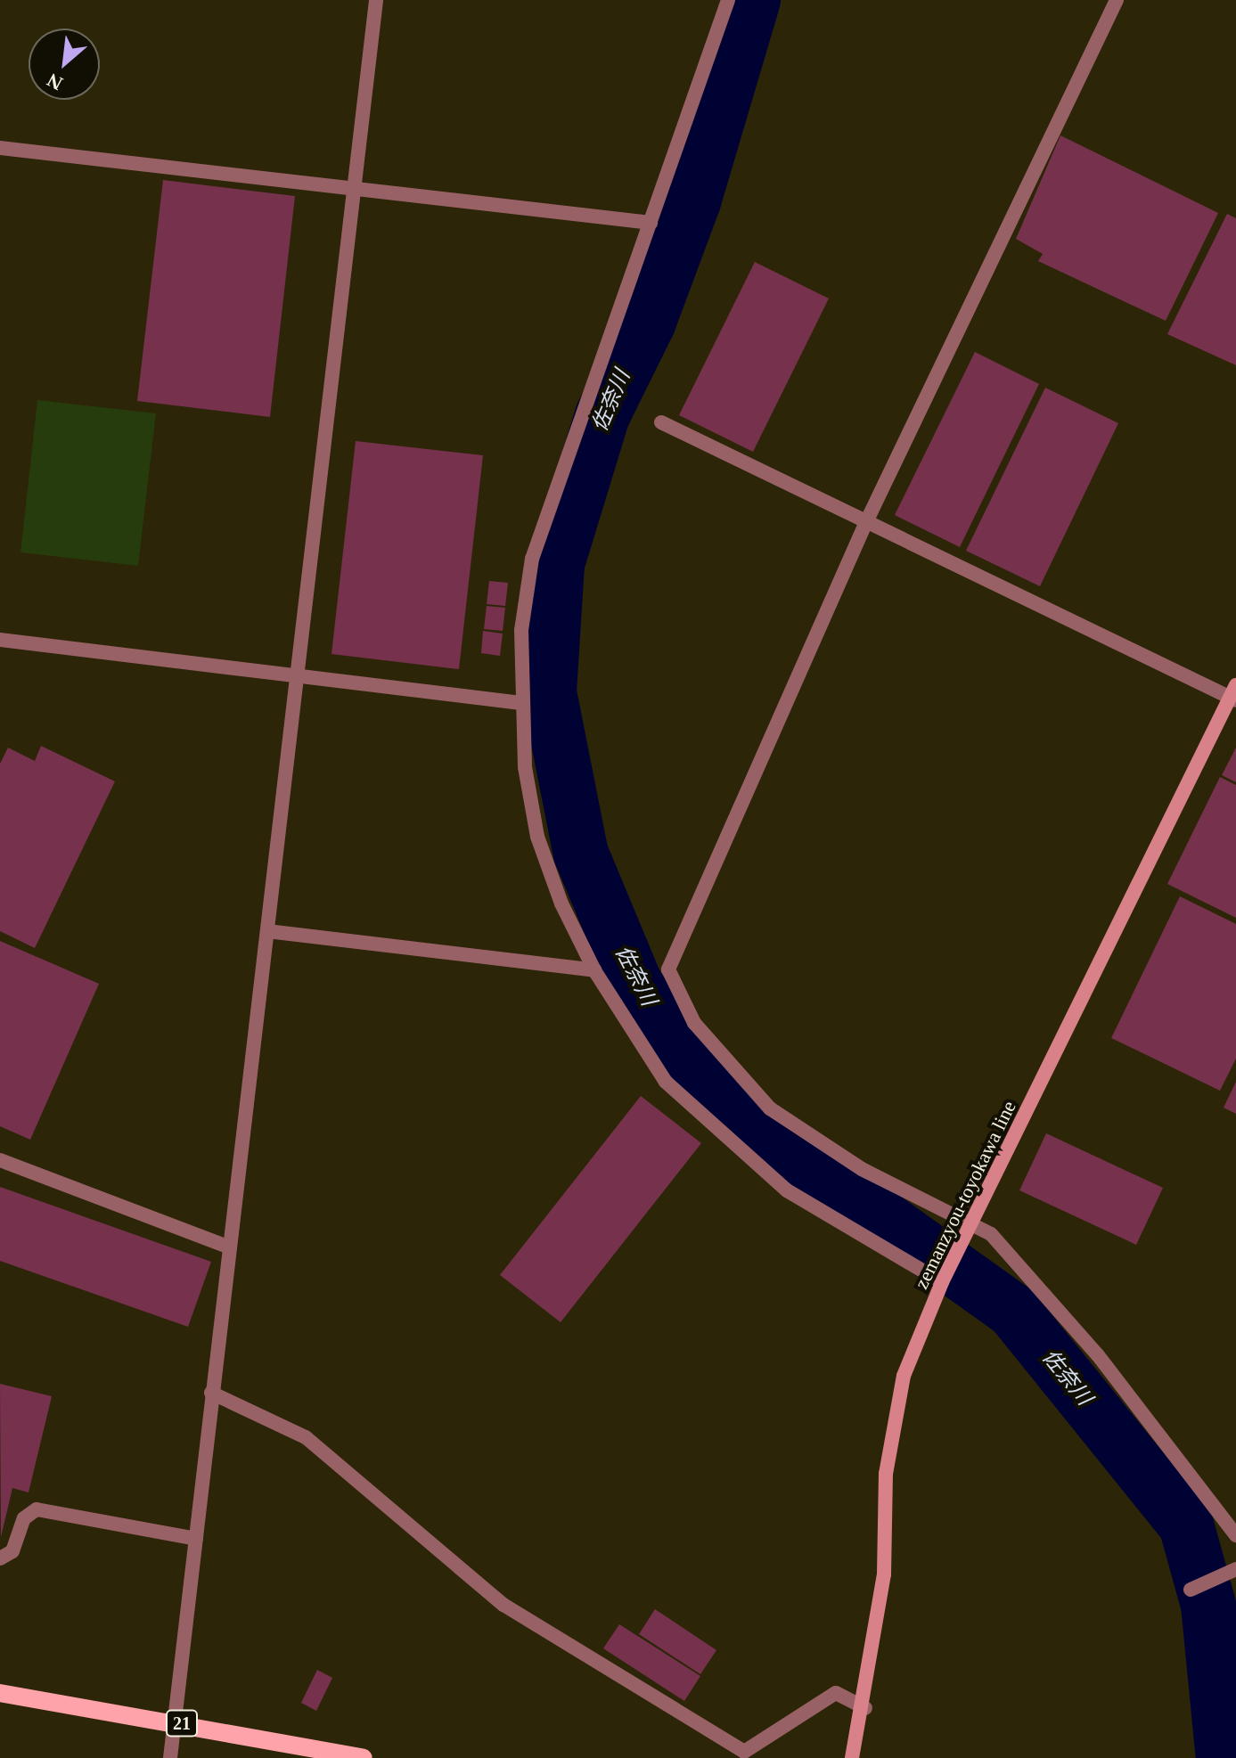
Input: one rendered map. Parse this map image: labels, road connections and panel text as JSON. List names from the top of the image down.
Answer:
{
  "streets": {
    "main road": ["zemanzyou-toyokawa line", "21"]
  },
  "water": ["佐奈川"],
  "north": "bottom left"
}
